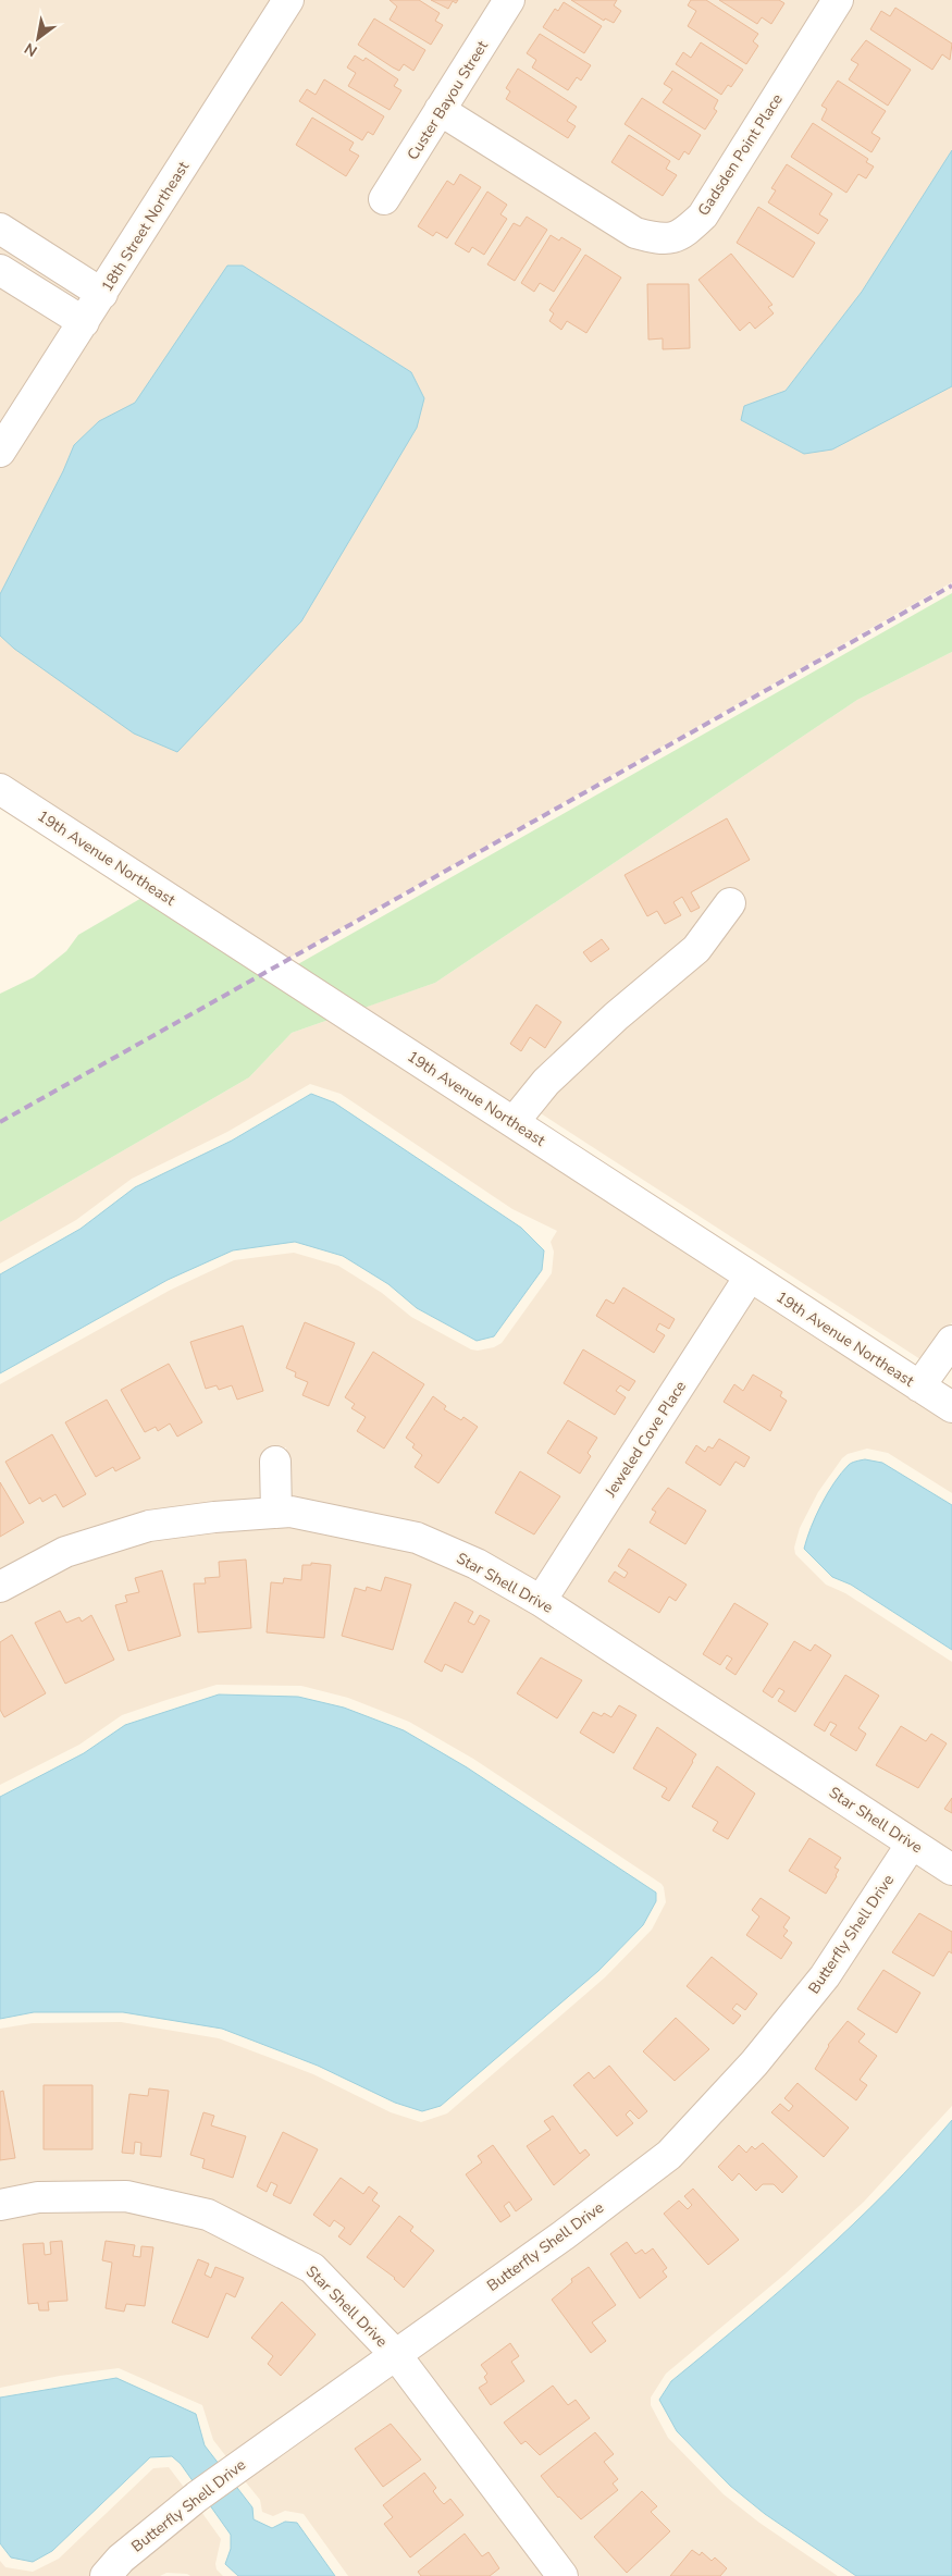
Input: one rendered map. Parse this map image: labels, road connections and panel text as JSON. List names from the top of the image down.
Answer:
{
  "streets": {
    "street": [
      "Custer Bayou Street",
      "Gadsden Point Place",
      "18th Street Northeast",
      "19th Avenue Northeast",
      "Jeweled Cove Place",
      "Star Shell Drive",
      "Butterfly Shell Drive"
    ]
  },
  "crossings": [
    ["Custer Bayou Street", "Gadsden Point Place"],
    ["19th Avenue Northeast", "Jeweled Cove Place"],
    ["Jeweled Cove Place", "Star Shell Drive"],
    ["Star Shell Drive", "Butterfly Shell Drive"]
  ],
  "north": "bottom left"
}
